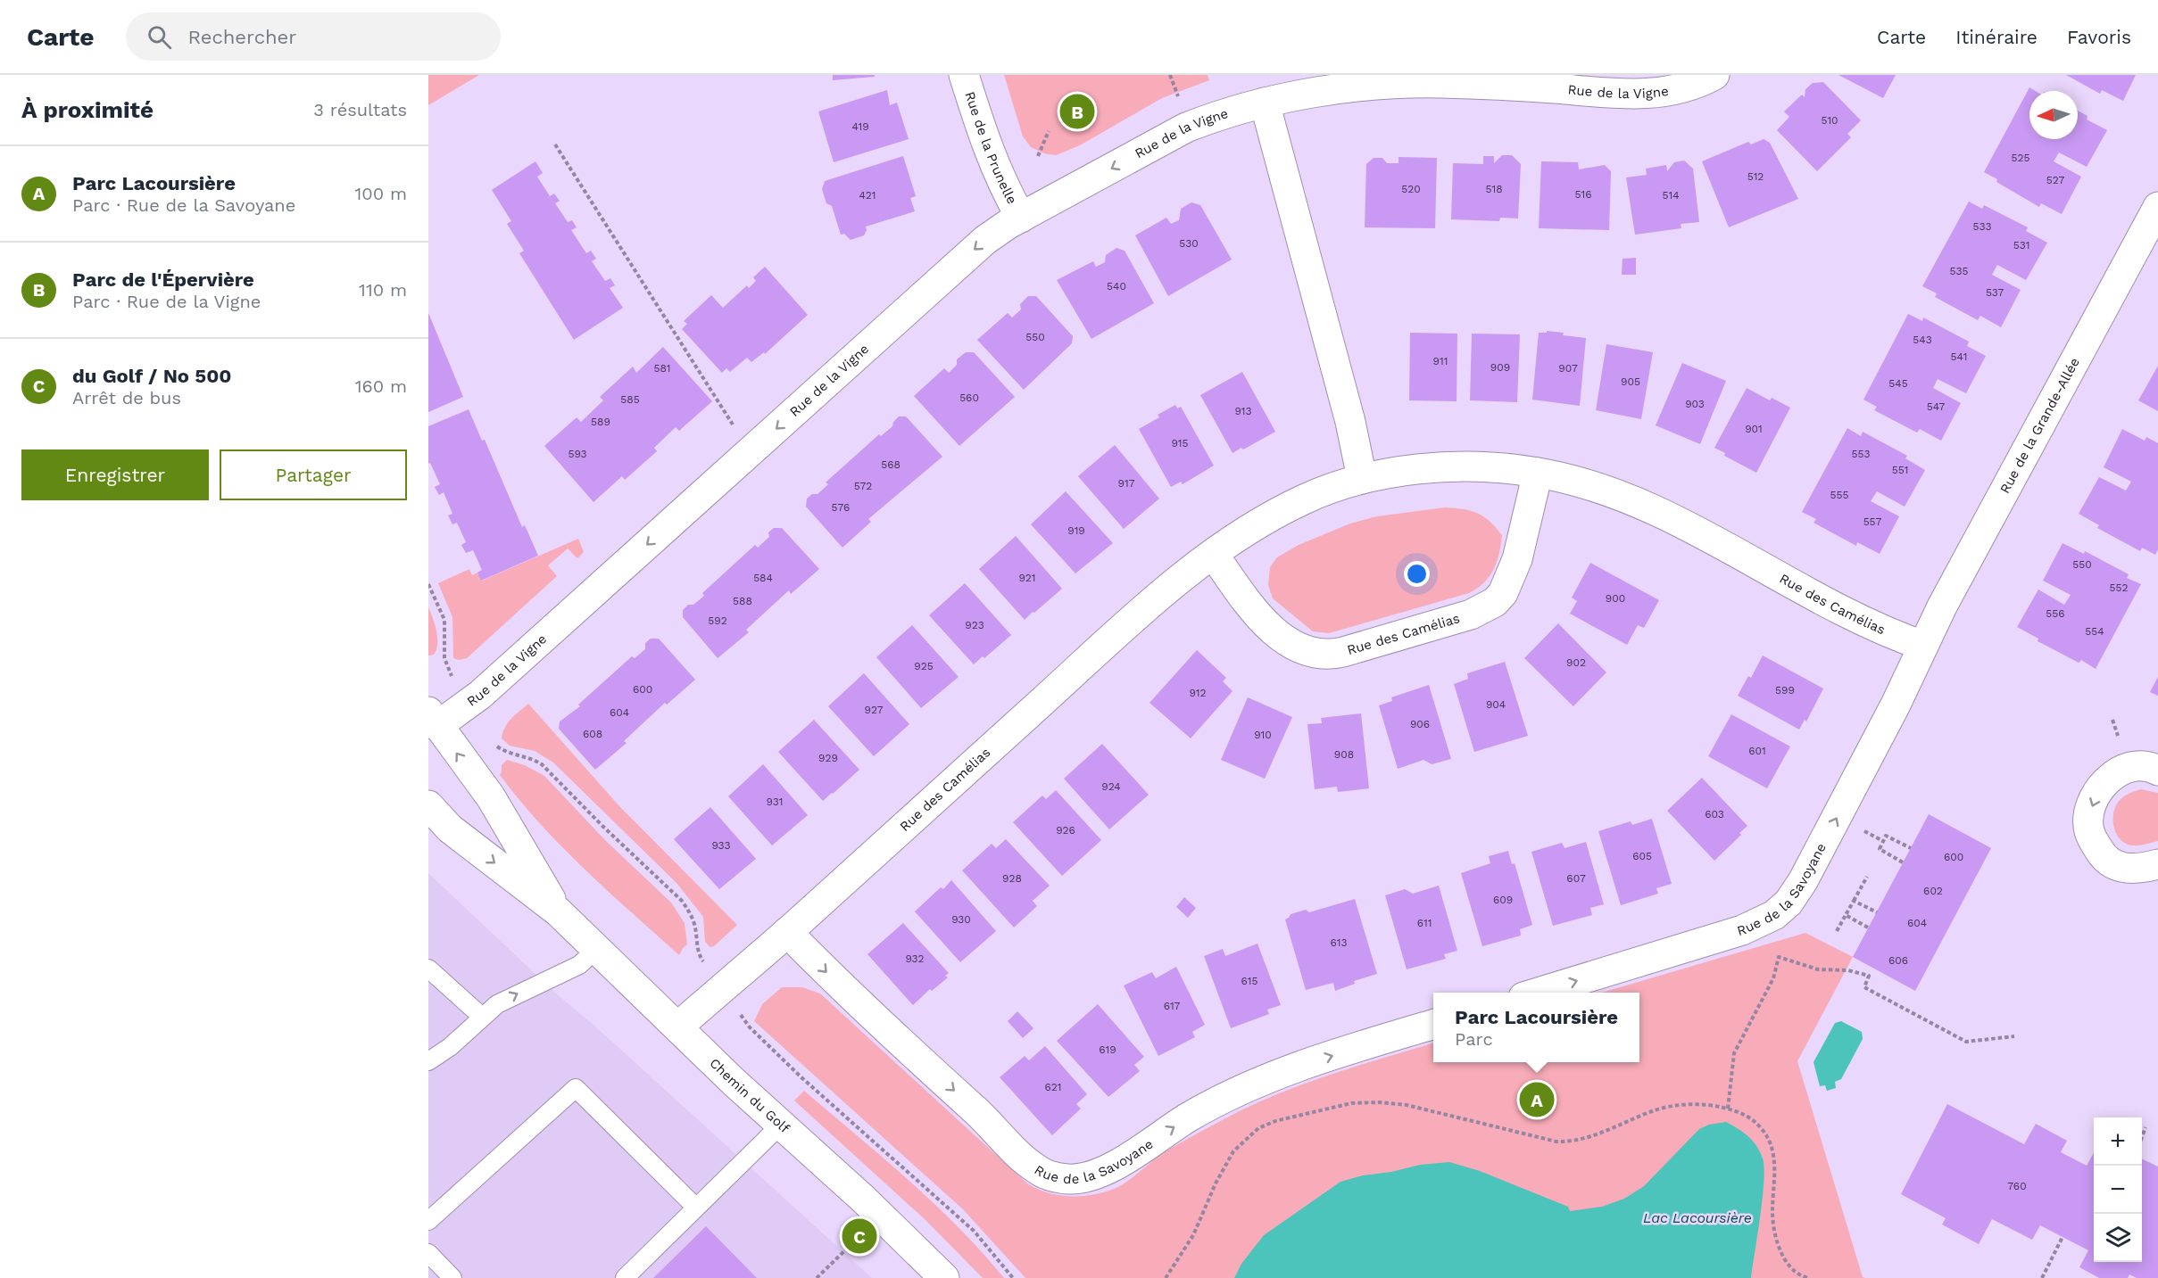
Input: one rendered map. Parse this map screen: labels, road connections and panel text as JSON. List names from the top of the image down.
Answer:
{
  "streets": {
    "street": [
      "Rue de la Vigne",
      "Rue de la Prunelle",
      "Rue de la Grande-Allée",
      "Rue des Camélias",
      "Rue de la Savoyane",
      "Chemin du Golf"
    ]
  },
  "crossings": [
    ["Rue de la Vigne", "Rue de la Prunelle"],
    ["Rue de la Vigne", "Chemin du Golf"],
    ["Rue de la Grande-Allée", "Rue des Camélias"],
    ["Rue de la Grande-Allée", "Rue de la Savoyane"],
    ["Rue des Camélias", "Rue de la Savoyane"],
    ["Rue des Camélias", "Chemin du Golf"]
  ],
  "one_way": ["Rue de la Vigne"],
  "water": ["Lac Lacoursière"],
  "house_numbers": [
    "510",
    "419",
    "525",
    "512",
    "527",
    "520",
    "518",
    "516",
    "421",
    "514",
    "533",
    "530",
    "531",
    "535",
    "540",
    "537",
    "550",
    "543",
    "541",
    "911",
    "909",
    "581",
    "907",
    "905",
    "545",
    "560",
    "585",
    "903",
    "547",
    "913",
    "589",
    "901",
    "915",
    "593",
    "553",
    "568",
    "551",
    "917",
    "572",
    "555",
    "576",
    "557",
    "919",
    "550",
    "584",
    "921",
    "552",
    "900",
    "588",
    "556",
    "592",
    "923",
    "554",
    "902",
    "925",
    "600",
    "599",
    "912",
    "904",
    "927",
    "604",
    "906",
    "608",
    "910",
    "601",
    "908",
    "929",
    "924",
    "931",
    "603",
    "926",
    "933",
    "605",
    "600",
    "928",
    "607",
    "602",
    "609",
    "930",
    "611",
    "604",
    "613",
    "932",
    "606",
    "615",
    "617",
    "619",
    "621",
    "760"
  ],
  "north": "left",
  "page": {
    "header": "Carte",
    "search": "Rechercher",
    "nav": ["Carte", "Itinéraire", "Favoris"],
    "heading": ["À proximité", "3 résultats"],
    "pins": ["B", "A", "C"],
    "list": [
      {
        "mark": "A",
        "name": "Parc Lacoursière",
        "note": "Parc · Rue de la Savoyane",
        "value": "100 m"
      },
      {
        "mark": "B",
        "name": "Parc de l'Épervière",
        "note": "Parc · Rue de la Vigne",
        "value": "110 m"
      },
      {
        "mark": "C",
        "name": "du Golf / No 500",
        "note": "Arrêt de bus",
        "value": "160 m"
      }
    ],
    "buttons": ["Enregistrer", "Partager"],
    "popup": ["Parc Lacoursière", "Parc"],
    "map_buttons": ["+", "−"]
  }
}
